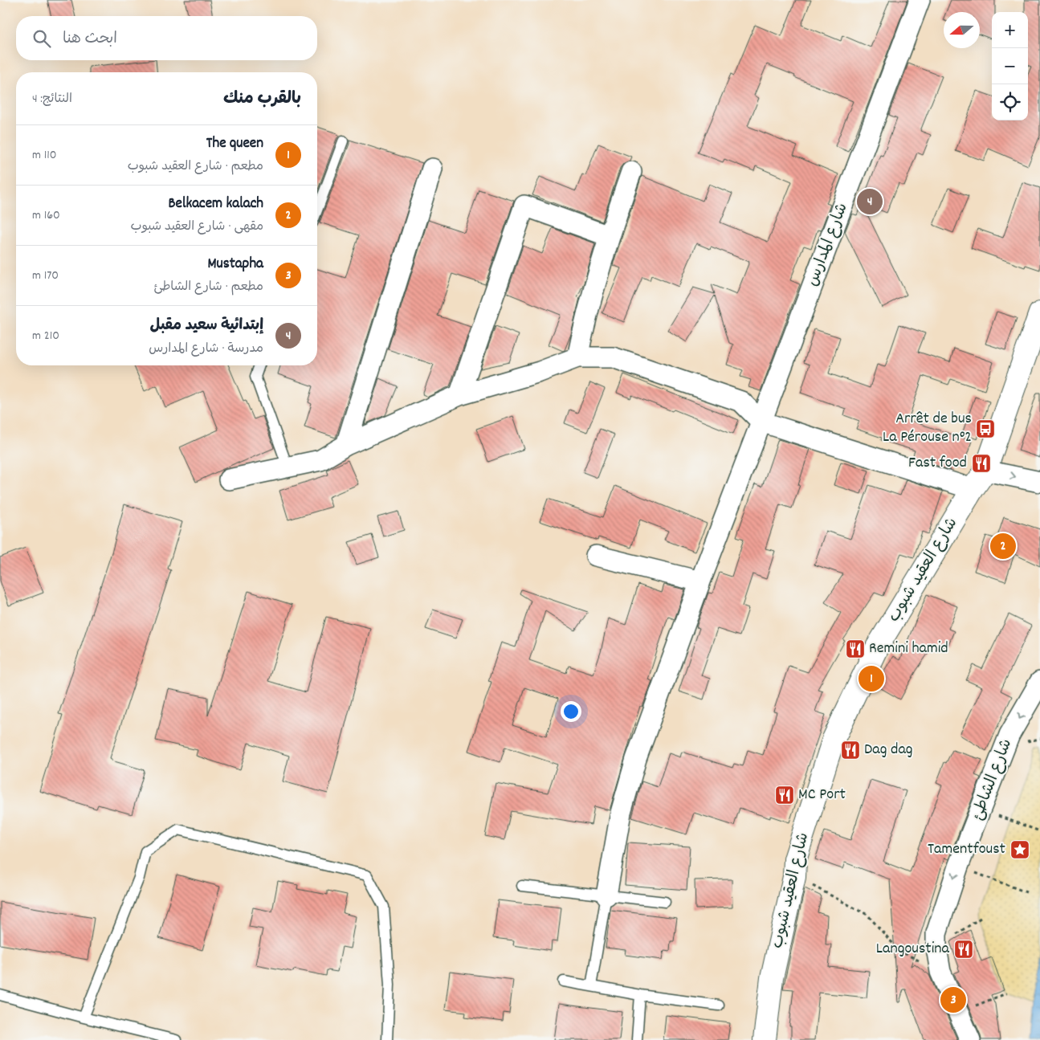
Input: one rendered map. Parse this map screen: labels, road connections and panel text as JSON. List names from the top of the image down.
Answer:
{
  "streets": {
    "main road": ["شارع العقيد شبوب"],
    "street": ["شارع المدارس", "شارع الشاطئ"]
  },
  "one_way": ["شارع الشاطئ"],
  "places": {
    "bus stop": ["Arrêt de bus La Pérouse n°2"],
    "restaurant": [
      "Fast food",
      "Remini hamid",
      "Dag dag",
      "MC Port",
      "Langoustina"
    ],
    "place": ["Tamentfoust"]
  },
  "north": "left",
  "page": {
    "map_buttons": ["+", "−"],
    "search": "ابحث هنا",
    "heading": ["بالقرب منك", "النتائج: 4"],
    "list": [
      {
        "mark": "1",
        "name": "The queen",
        "note": "مطعم · شارع العقيد شبوب",
        "value": "110 m"
      },
      {
        "mark": "2",
        "name": "Belkacem kalach",
        "note": "مقهى · شارع العقيد شبوب",
        "value": "160 m"
      },
      {
        "mark": "3",
        "name": "Mustapha",
        "note": "مطعم · شارع الشاطئ",
        "value": "170 m"
      },
      {
        "mark": "4",
        "name": "إبتدائية سعيد مقبل",
        "note": "مدرسة · شارع المدارس",
        "value": "210 m"
      }
    ],
    "pins": [
      "4",
      "2",
      "1",
      "3"
    ]
  }
}
